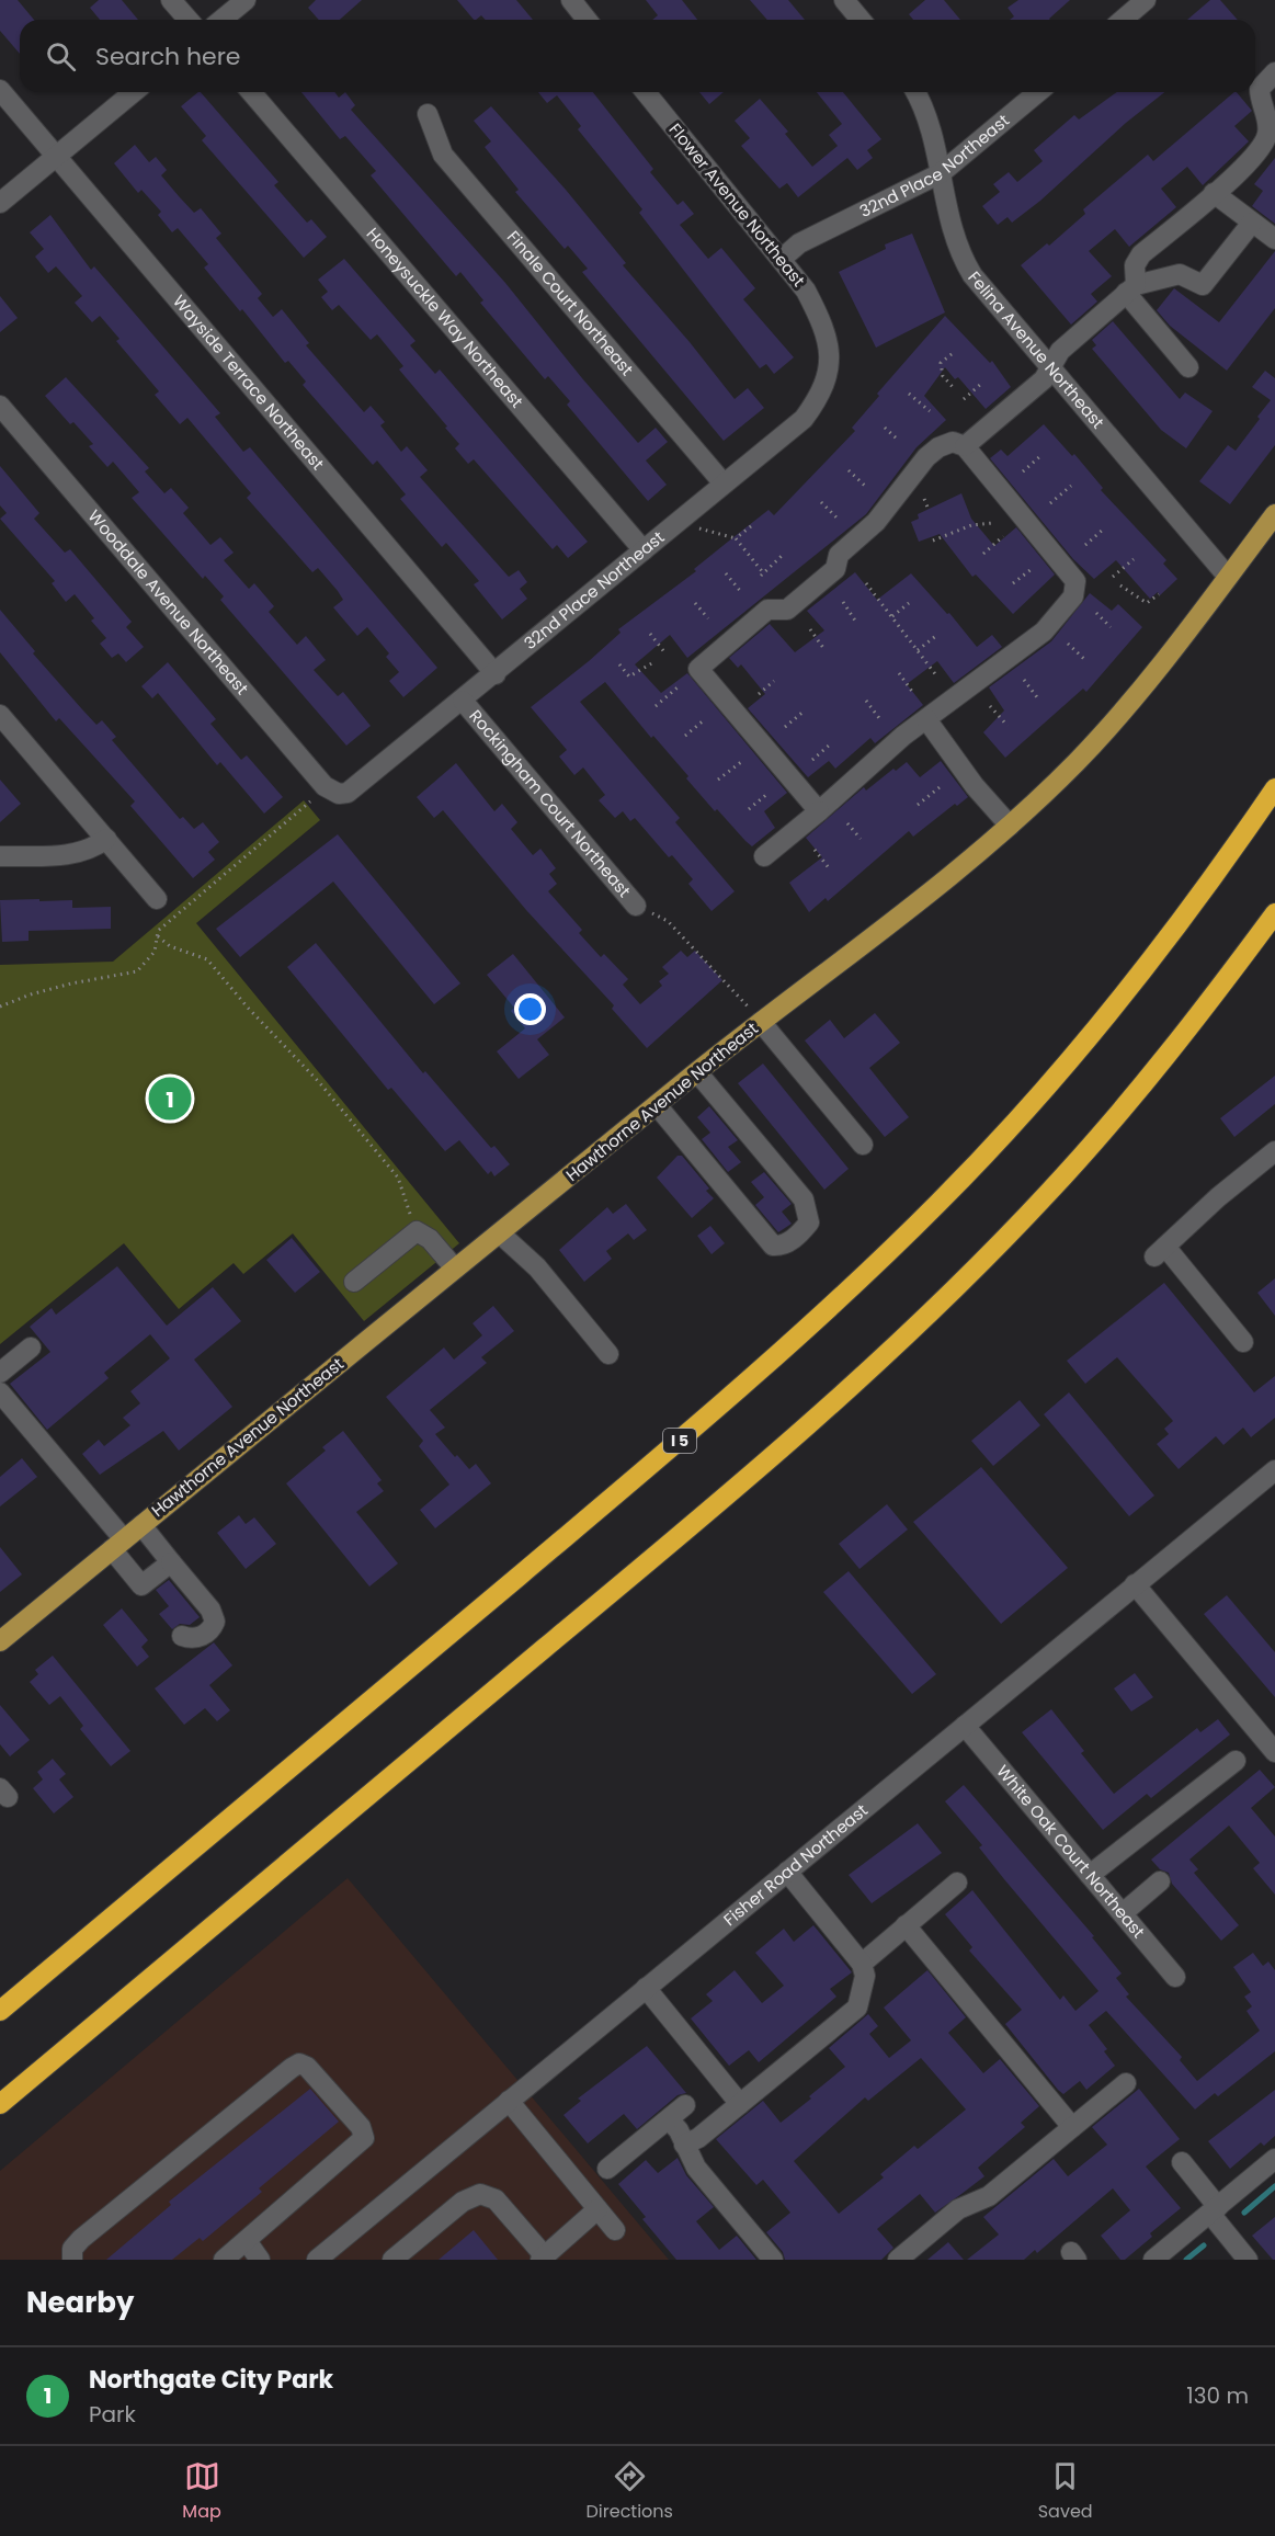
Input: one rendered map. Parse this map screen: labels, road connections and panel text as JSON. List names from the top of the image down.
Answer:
{
  "streets": {
    "highway": ["I 5"],
    "main road": ["Hawthorne Avenue Northeast"],
    "street": [
      "32nd Place Northeast",
      "Flower Avenue Northeast",
      "Finale Court Northeast",
      "Honeysuckle Way Northeast",
      "Felina Avenue Northeast",
      "Wayside Terrace Northeast",
      "Wooddale Avenue Northeast",
      "Rockingham Court Northeast",
      "White Oak Court Northeast",
      "Fisher Road Northeast"
    ]
  },
  "crossings": [
    ["32nd Place Northeast", "Flower Avenue Northeast"],
    ["32nd Place Northeast", "Finale Court Northeast"],
    ["32nd Place Northeast", "Honeysuckle Way Northeast"],
    ["32nd Place Northeast", "Felina Avenue Northeast"],
    ["32nd Place Northeast", "Wayside Terrace Northeast"],
    ["32nd Place Northeast", "Wooddale Avenue Northeast"],
    ["32nd Place Northeast", "Rockingham Court Northeast"],
    ["Felina Avenue Northeast", "Hawthorne Avenue Northeast"],
    ["White Oak Court Northeast", "Fisher Road Northeast"]
  ],
  "page": {
    "search": "Search here",
    "pins": "1",
    "heading": "Nearby",
    "list": [
      {
        "mark": "1",
        "name": "Northgate City Park",
        "note": "Park",
        "value": "130 m"
      }
    ],
    "nav": ["Map", "Directions", "Saved"]
  }
}
